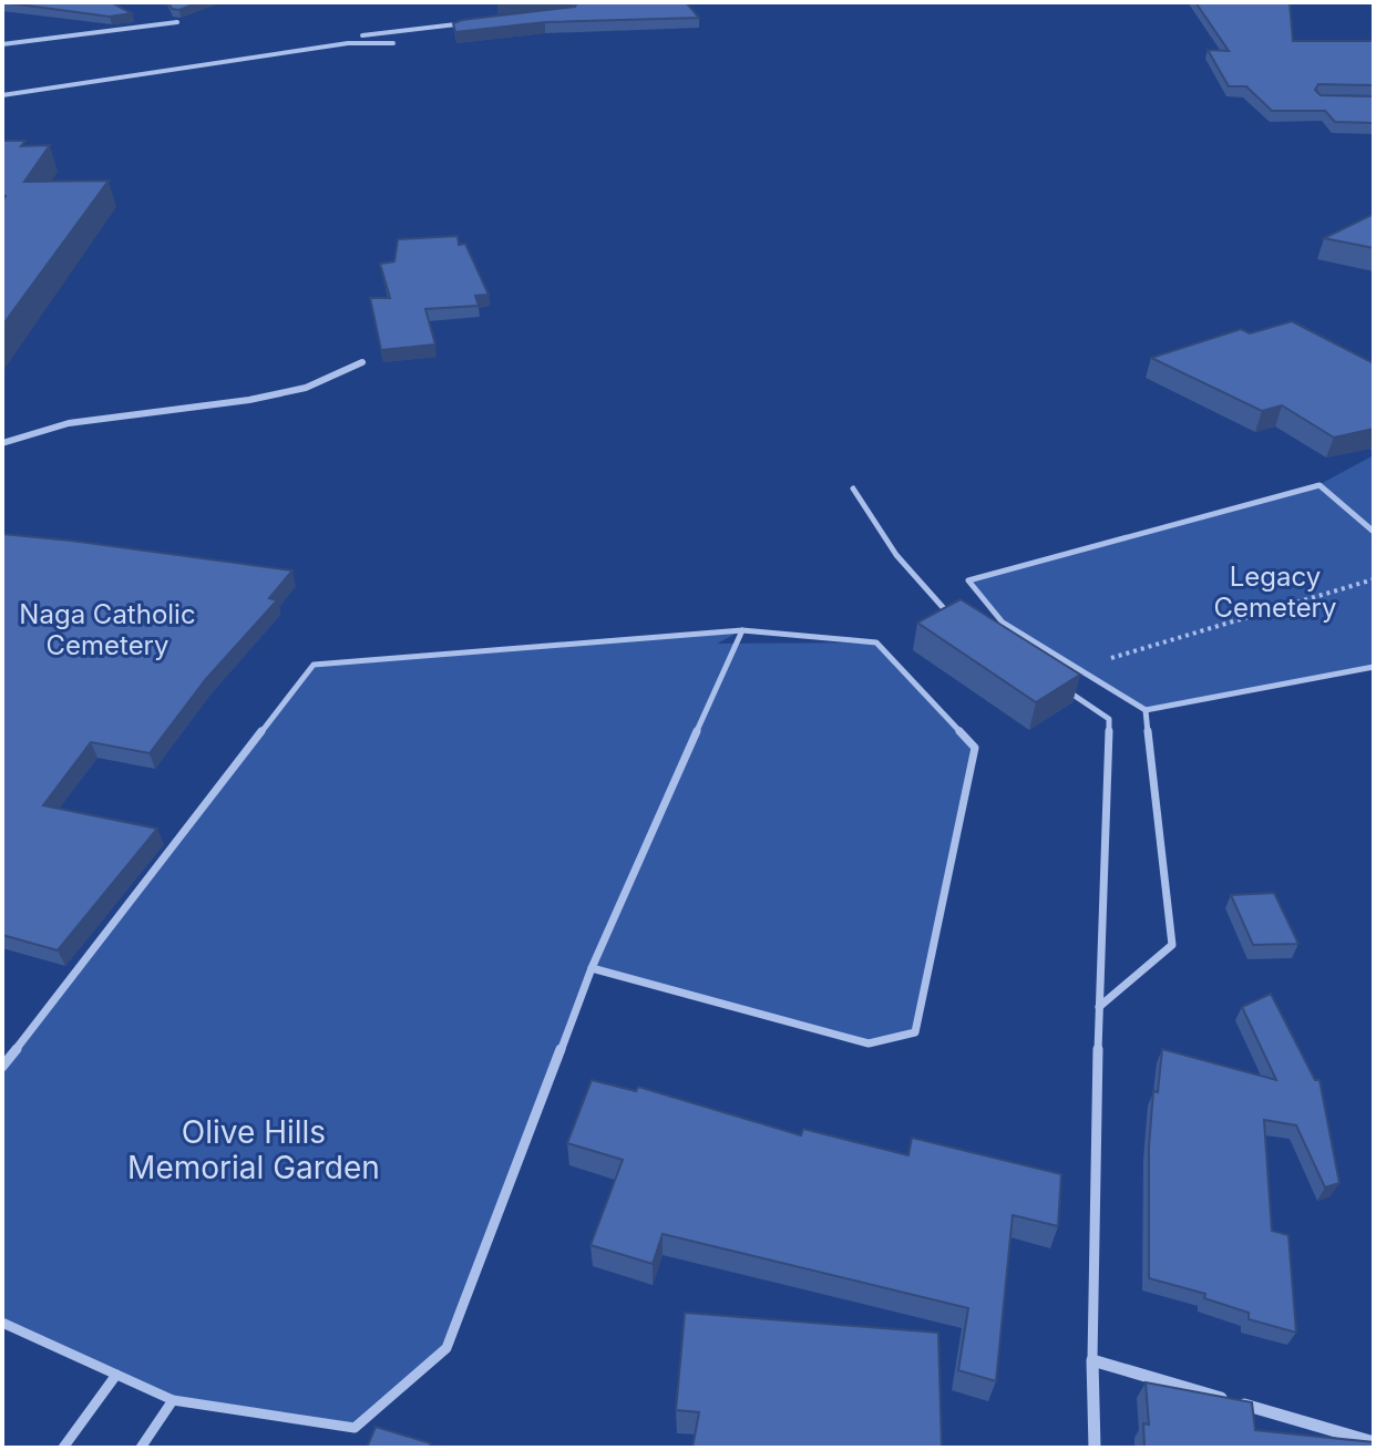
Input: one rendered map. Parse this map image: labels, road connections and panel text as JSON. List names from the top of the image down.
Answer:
{
  "parks": ["Legacy Cemetery", "Naga Catholic Cemetery", "Olive Hills Memorial Garden"]
}
